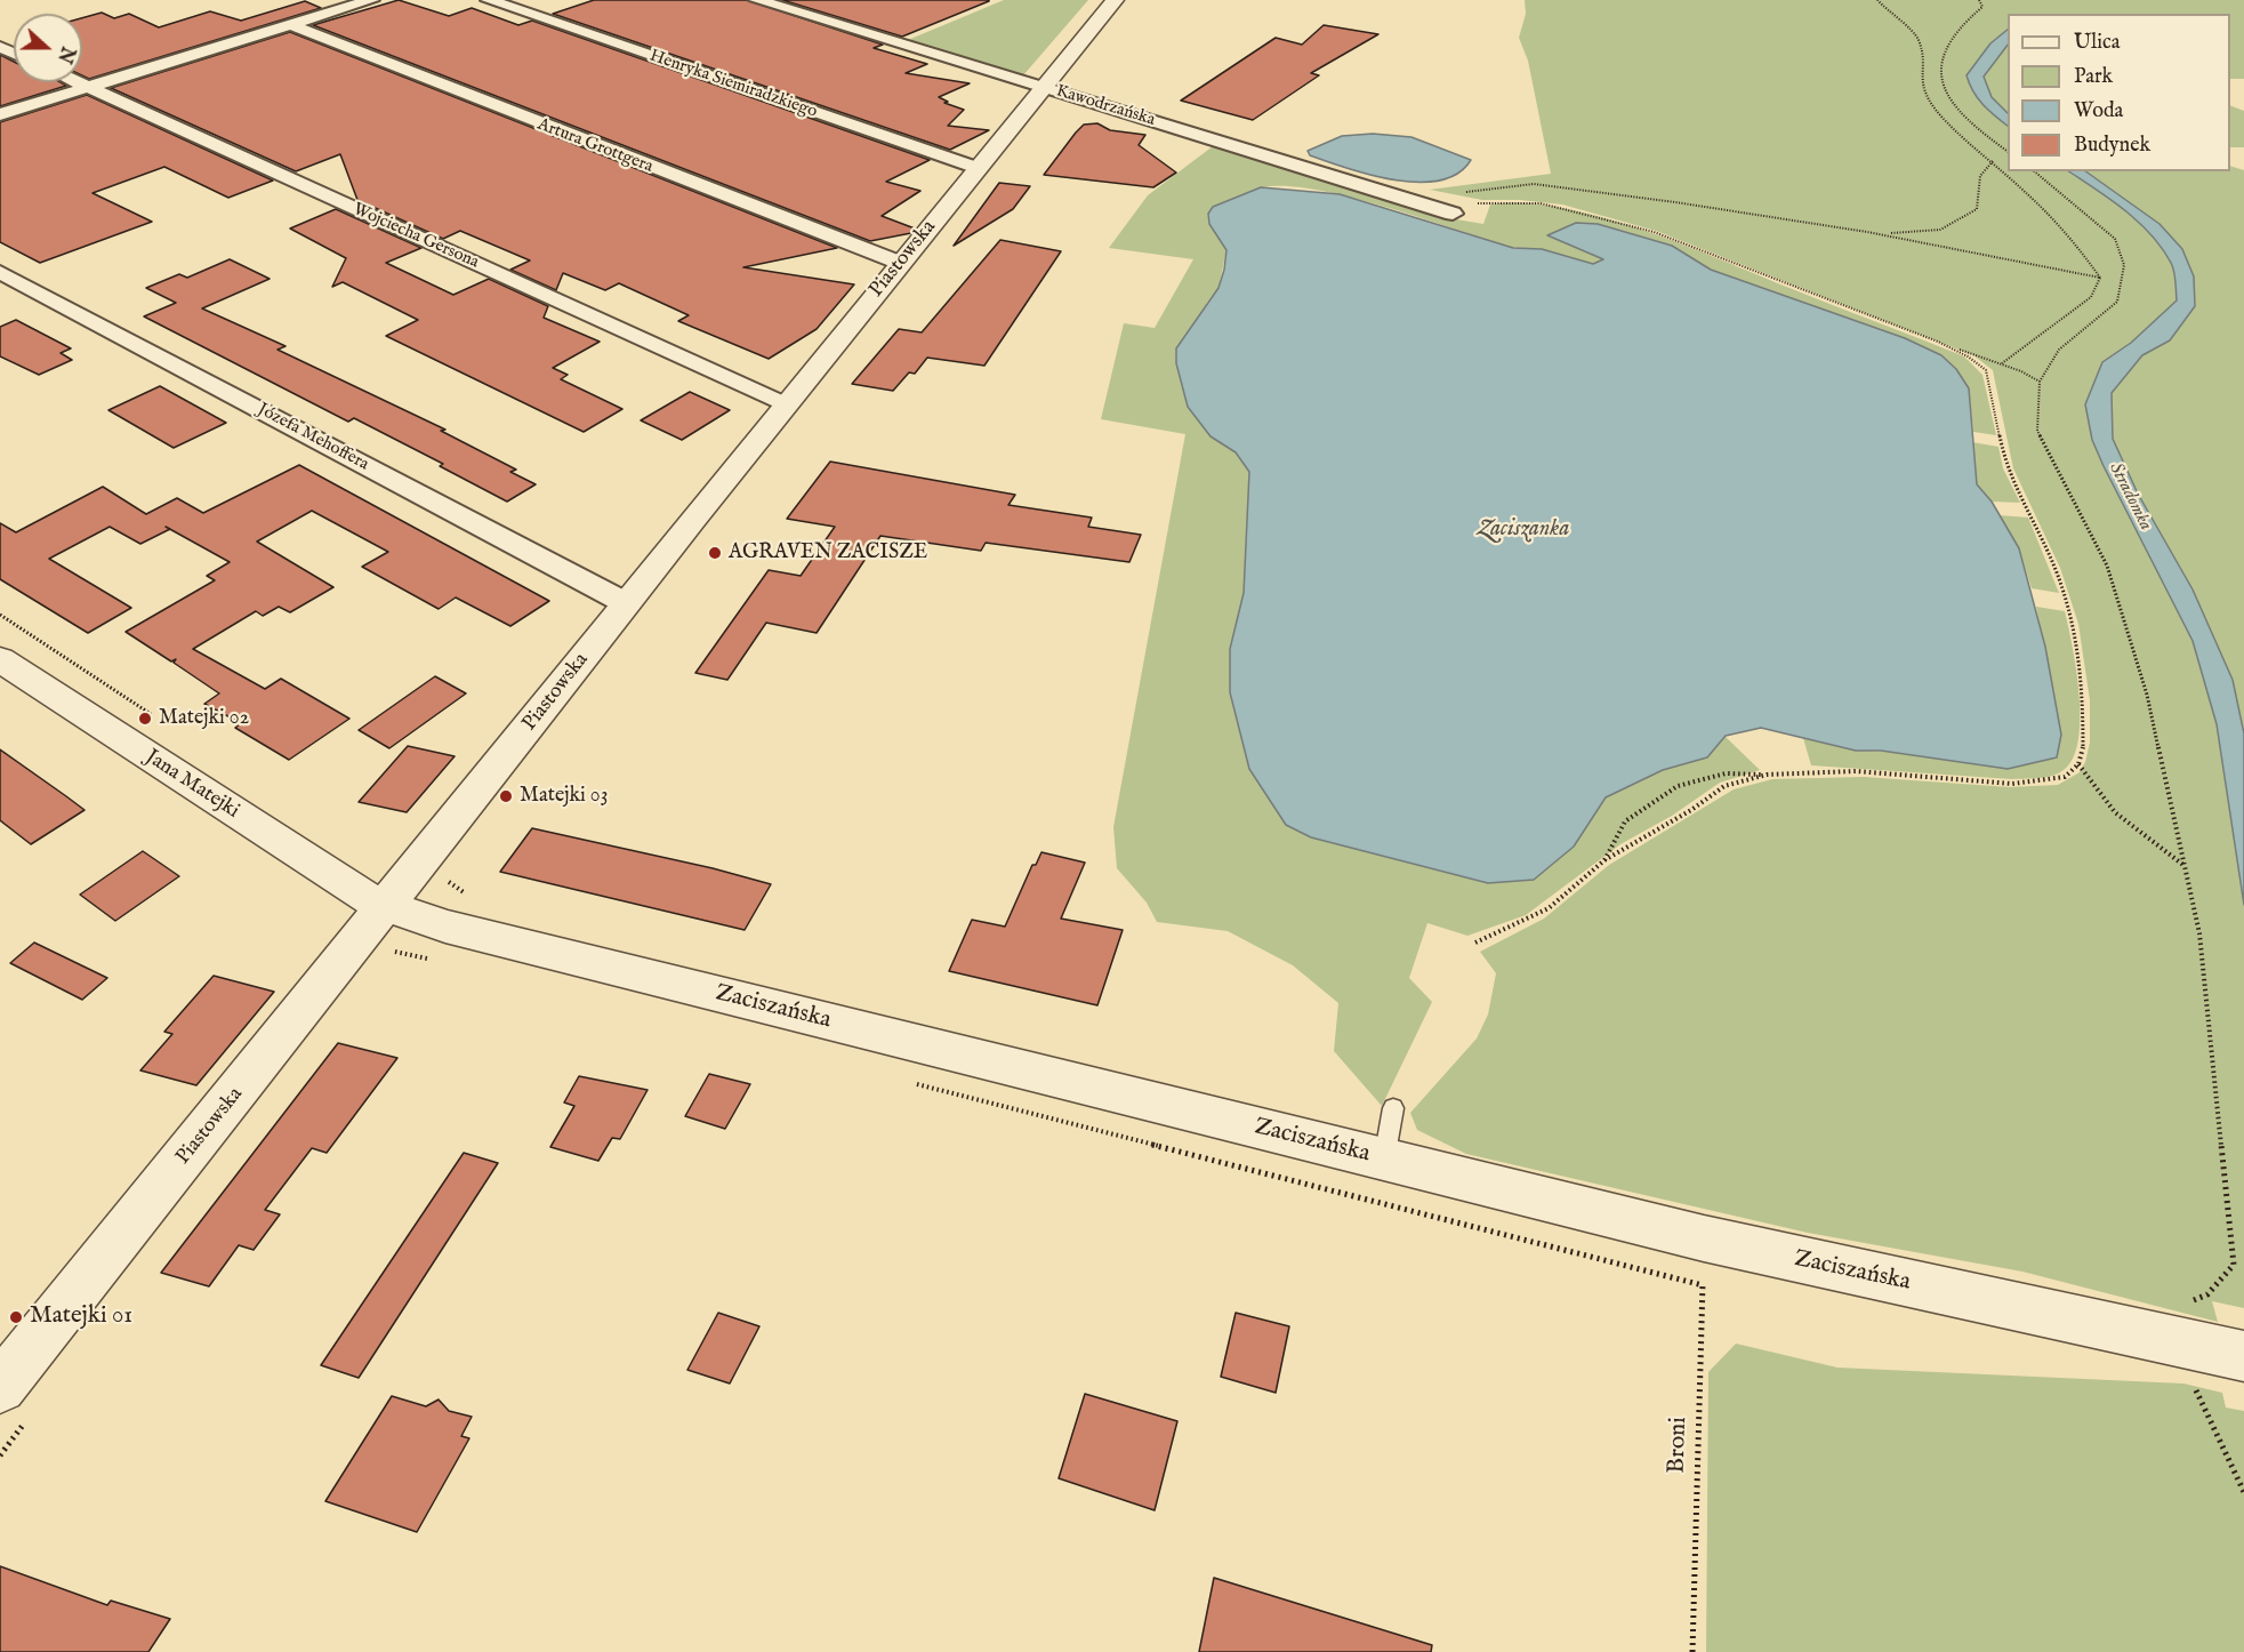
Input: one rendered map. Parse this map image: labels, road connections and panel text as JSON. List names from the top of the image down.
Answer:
{
  "streets": {
    "street": [
      "Henryka Siemiradzkiego",
      "Kawodrzańska",
      "Artura Grottgera",
      "Wojciecha Gersona",
      "Piastowska",
      "Józefa Mehoffera",
      "Jana Matejki",
      "Zaciszańska"
    ],
    "path": ["Broni"]
  },
  "crossings": [
    ["Henryka Siemiradzkiego", "Piastowska"],
    ["Kawodrzańska", "Piastowska"],
    ["Artura Grottgera", "Piastowska"],
    ["Wojciecha Gersona", "Piastowska"],
    ["Piastowska", "Józefa Mehoffera"],
    ["Piastowska", "Jana Matejki"],
    ["Piastowska", "Zaciszańska"],
    ["Jana Matejki", "Zaciszańska"],
    ["Zaciszańska", "Broni"]
  ],
  "water": ["Stradomka", "Zaciszanka"],
  "places": [
    "AGRAVEN ZACISZE",
    "Matejki 02",
    "Matejki 03",
    "Matejki 01"
  ],
  "legend": [
    "Ulica",
    "Park",
    "Woda",
    "Budynek"
  ],
  "north": "right"
}
